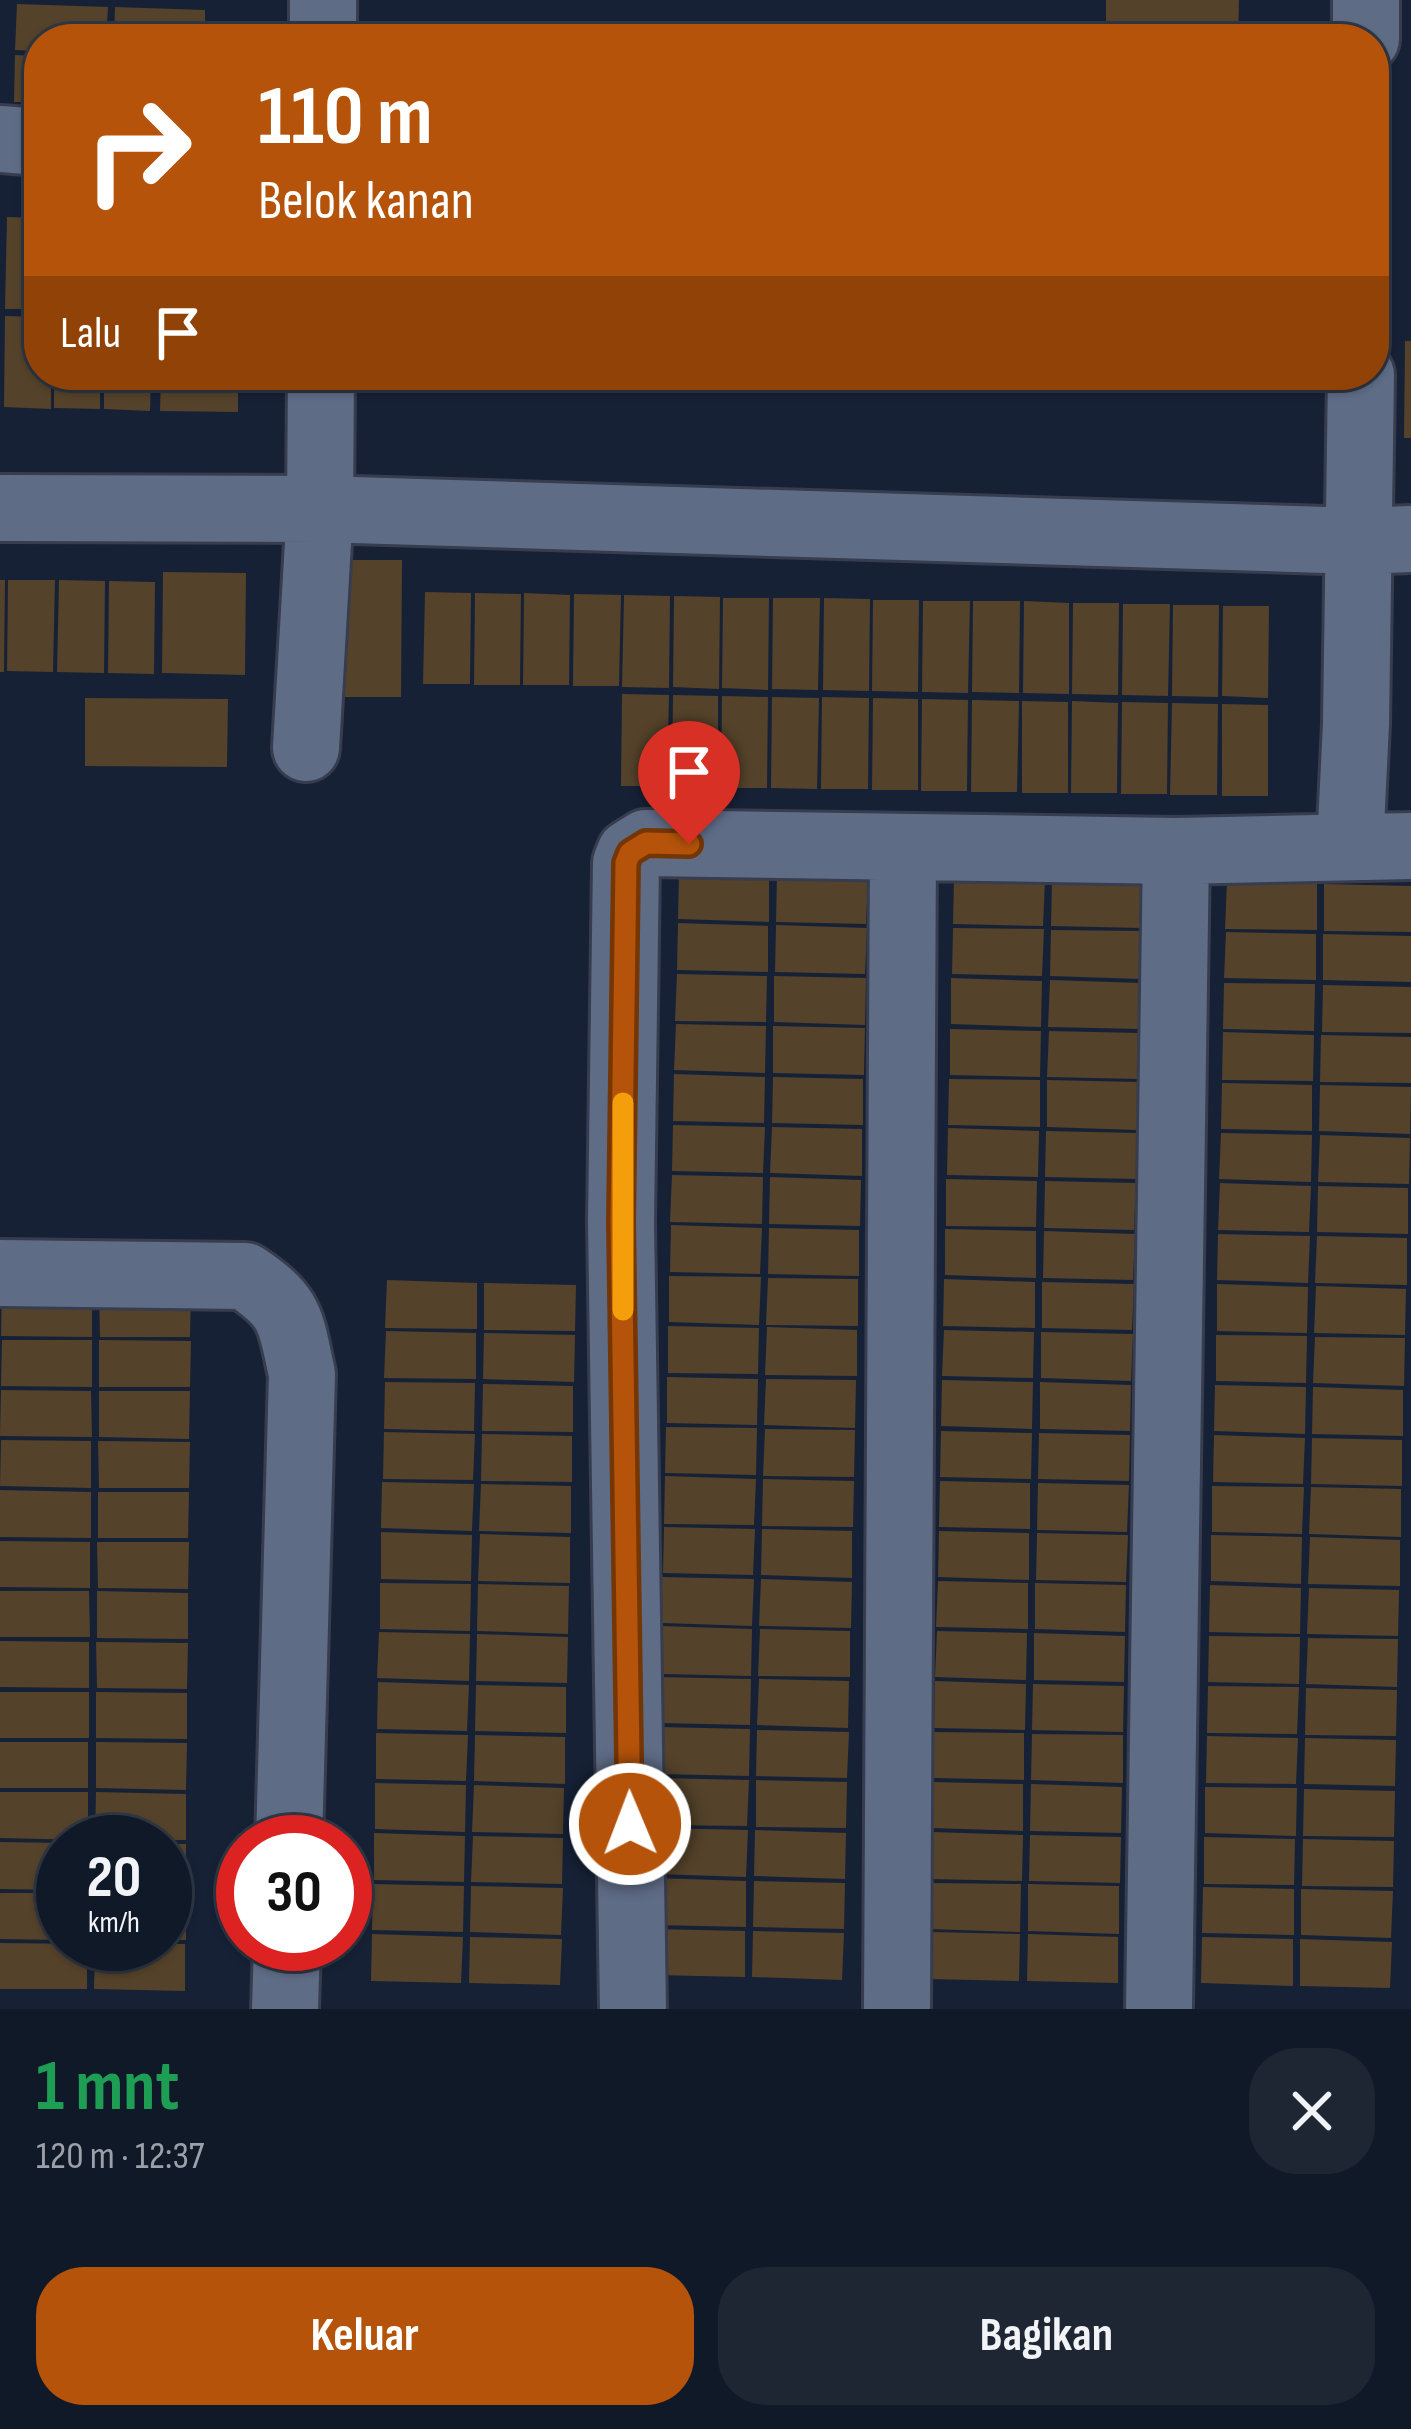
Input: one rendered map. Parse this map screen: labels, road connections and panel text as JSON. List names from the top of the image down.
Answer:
{
  "page": {
    "turn": ["110 m", "Belok kanan"],
    "then": "Lalu",
    "speed": "20 km/h",
    "limit": "30",
    "heading": ["1 mnt", "120 m · 12:37"],
    "buttons": ["Keluar", "Bagikan"]
  }
}
